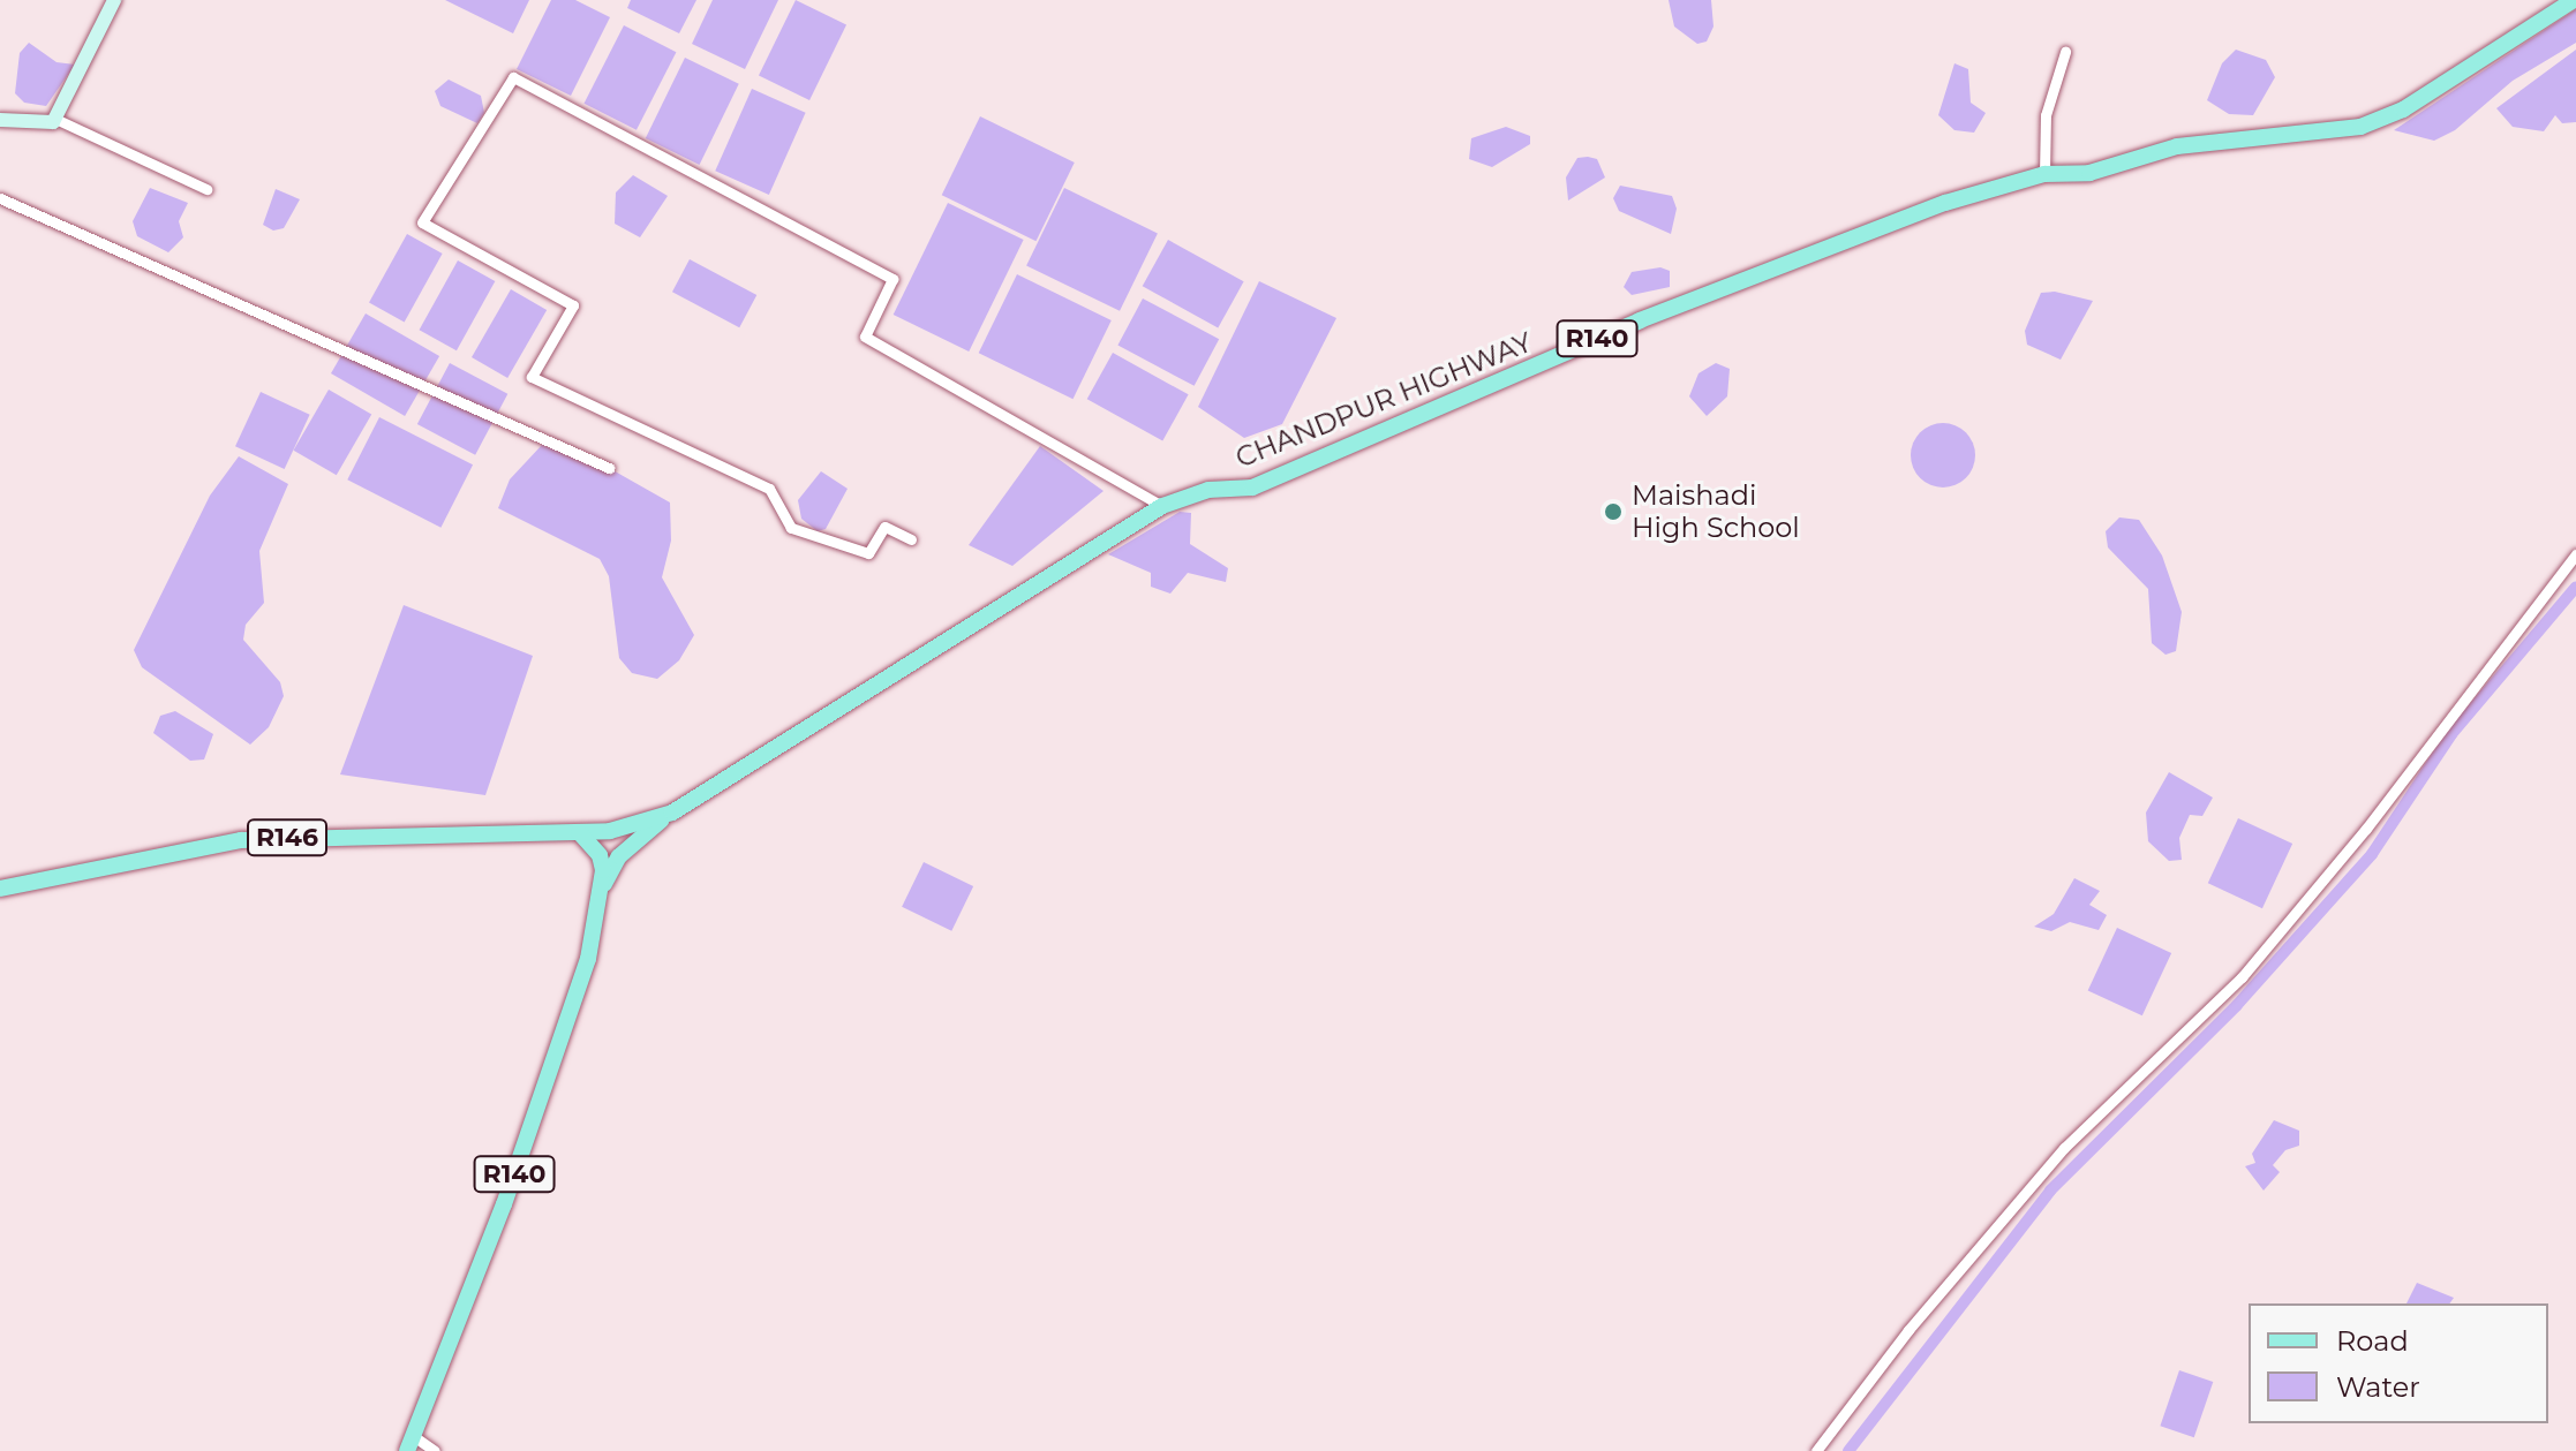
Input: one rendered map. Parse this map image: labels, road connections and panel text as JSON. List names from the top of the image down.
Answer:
{
  "streets": {
    "main road": ["R140", "CHANDPUR HIGHWAY", "R146"]
  },
  "crossings": [
    ["R140", "CHANDPUR HIGHWAY"],
    ["R140", "R146"]
  ],
  "places": ["Maishadi High School"],
  "legend": ["Road", "Water"]
}
